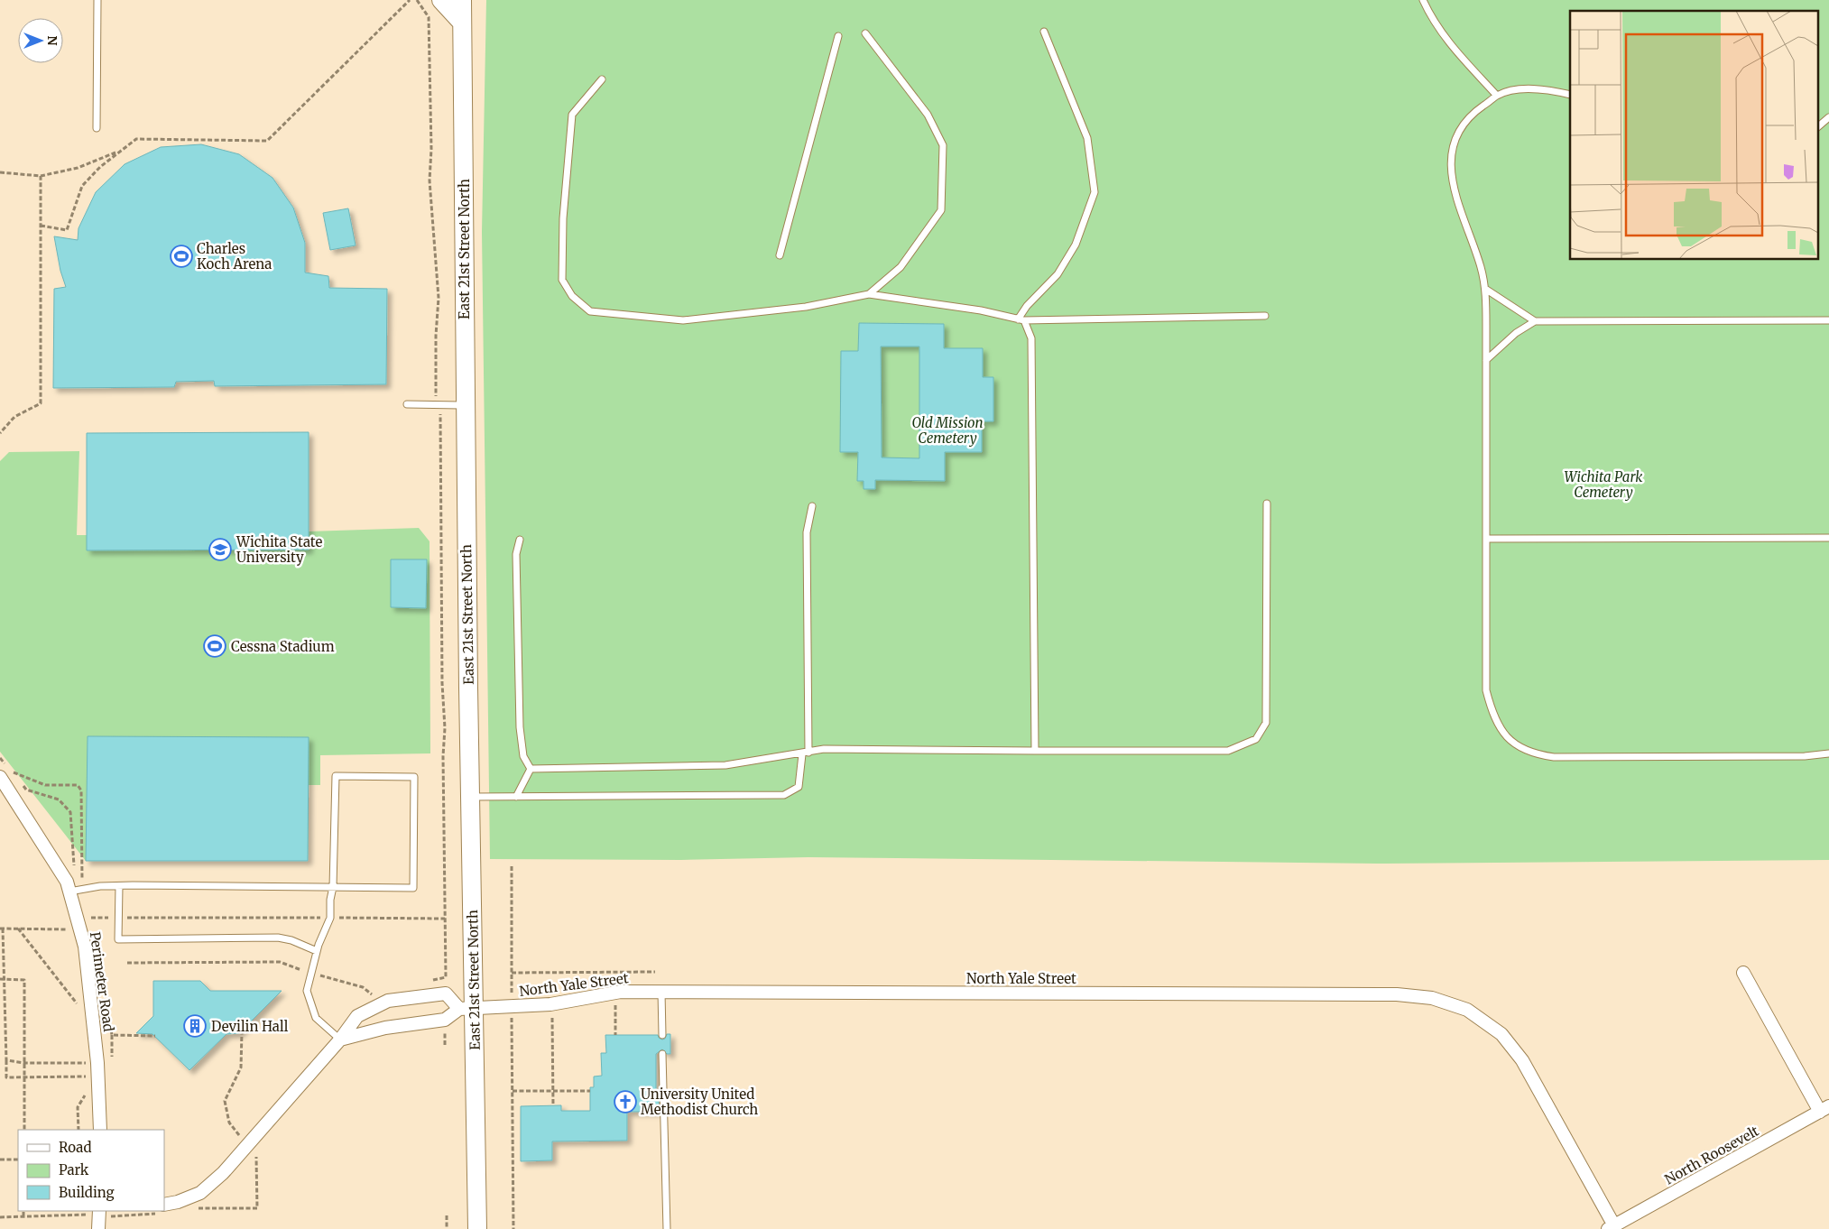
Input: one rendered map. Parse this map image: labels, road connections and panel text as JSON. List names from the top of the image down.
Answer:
{
  "streets": {
    "main road": ["East 21st Street North"],
    "street": ["North Yale Street", "Perimeter Road", "North Roosevelt"]
  },
  "crossings": [
    ["East 21st Street North", "North Yale Street"],
    ["North Yale Street", "North Roosevelt"]
  ],
  "parks": ["Old Mission Cemetery", "Wichita Park Cemetery"],
  "places": {
    "sports": ["Charles Koch Arena", "Cessna Stadium"],
    "school or university": ["Wichita State University"],
    "building": ["Devilin Hall"],
    "church": ["University United Methodist Church"]
  },
  "legend": ["Road", "Park", "Building"],
  "north": "right"
}
